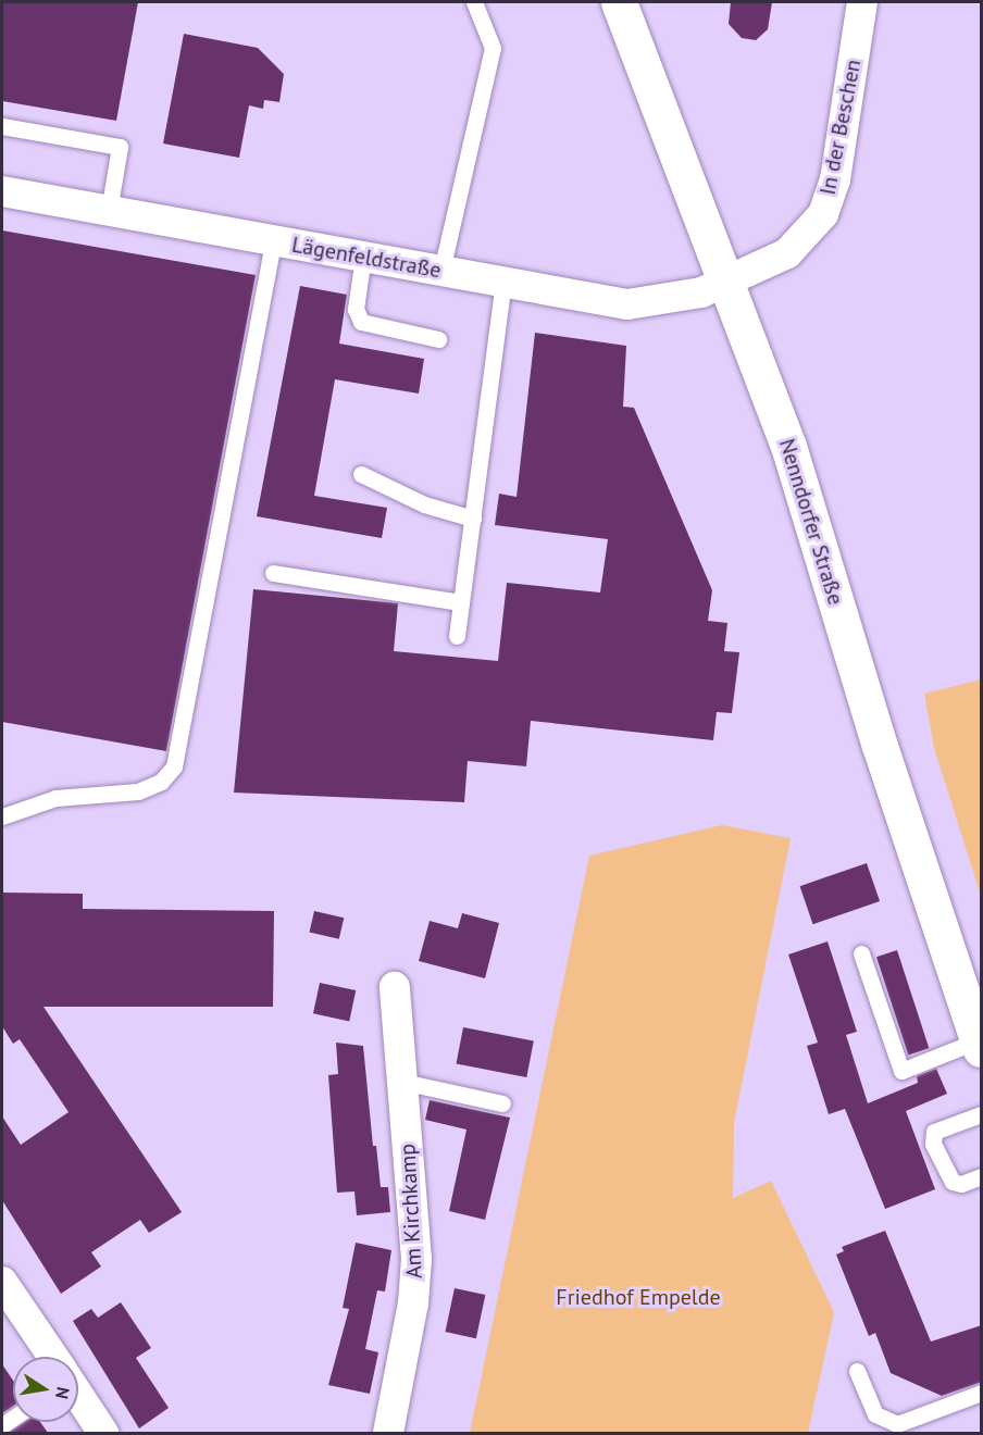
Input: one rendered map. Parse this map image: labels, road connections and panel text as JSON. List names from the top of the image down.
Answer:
{
  "streets": {
    "street": [
      "In der Beschen",
      "Lägenfeldstraße",
      "Nenndorfer Straße",
      "Am Kirchkamp"
    ]
  },
  "crossings": [
    ["In der Beschen", "Lägenfeldstraße"],
    ["In der Beschen", "Nenndorfer Straße"],
    ["Lägenfeldstraße", "Nenndorfer Straße"]
  ],
  "parks": ["Friedhof Empelde"],
  "north": "right"
}
